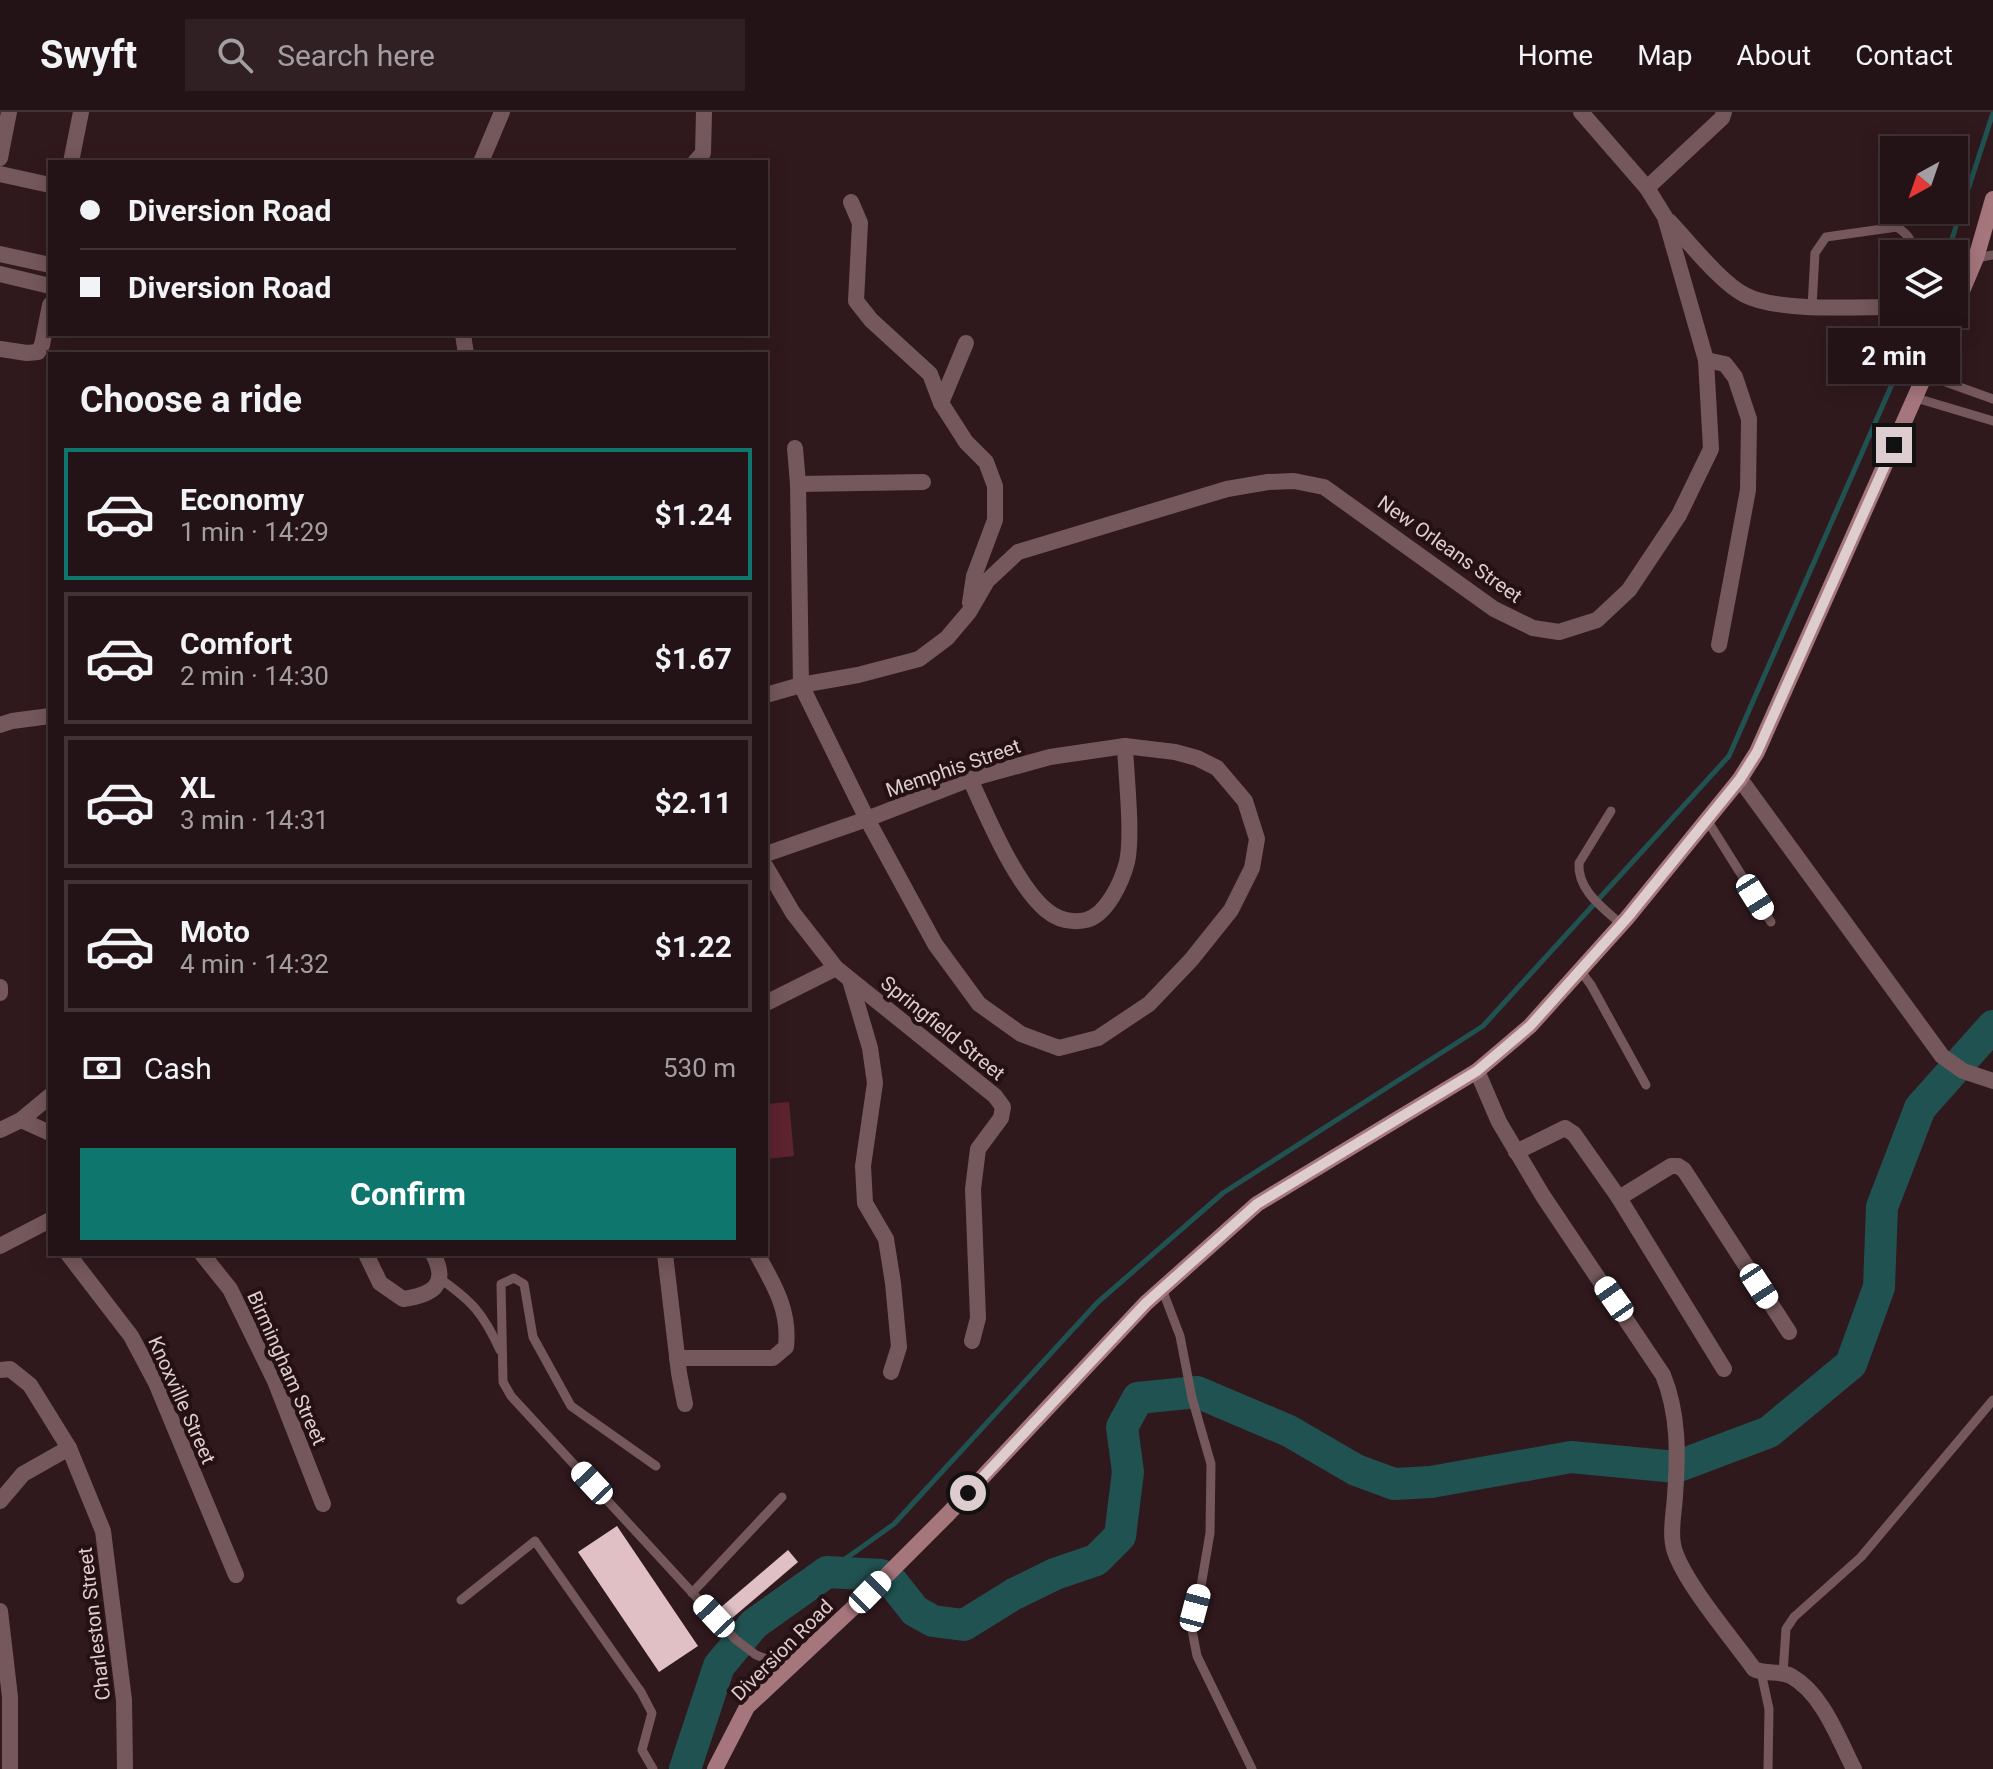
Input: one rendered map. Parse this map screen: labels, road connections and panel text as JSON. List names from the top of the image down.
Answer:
{
  "streets": {
    "street": [
      "New Orleans Street",
      "Memphis Street",
      "Springfield Street",
      "Birmingham Street",
      "Knoxville Street",
      "Charleston Street",
      "Diversion Road"
    ]
  },
  "crossings": [
    ["New Orleans Street", "Memphis Street"]
  ],
  "north": "bottom left",
  "page": {
    "header": "Swyft",
    "search": "Search here",
    "nav": [
      "Home",
      "Map",
      "About",
      "Contact"
    ],
    "banner": ["Diversion Road", "Diversion Road"],
    "bubble": "2 min",
    "heading": "Choose a ride",
    "list": [
      {
        "name": "Economy",
        "note": "1 min · 14:29",
        "value": "$1.24"
      },
      {
        "name": "Comfort",
        "note": "2 min · 14:30",
        "value": "$1.67"
      },
      {
        "name": "XL",
        "note": "3 min · 14:31",
        "value": "$2.11"
      },
      {
        "name": "Moto",
        "note": "4 min · 14:32",
        "value": "$1.22"
      }
    ],
    "pay": ["Cash", "530 m"],
    "buttons": "Confirm"
  }
}
